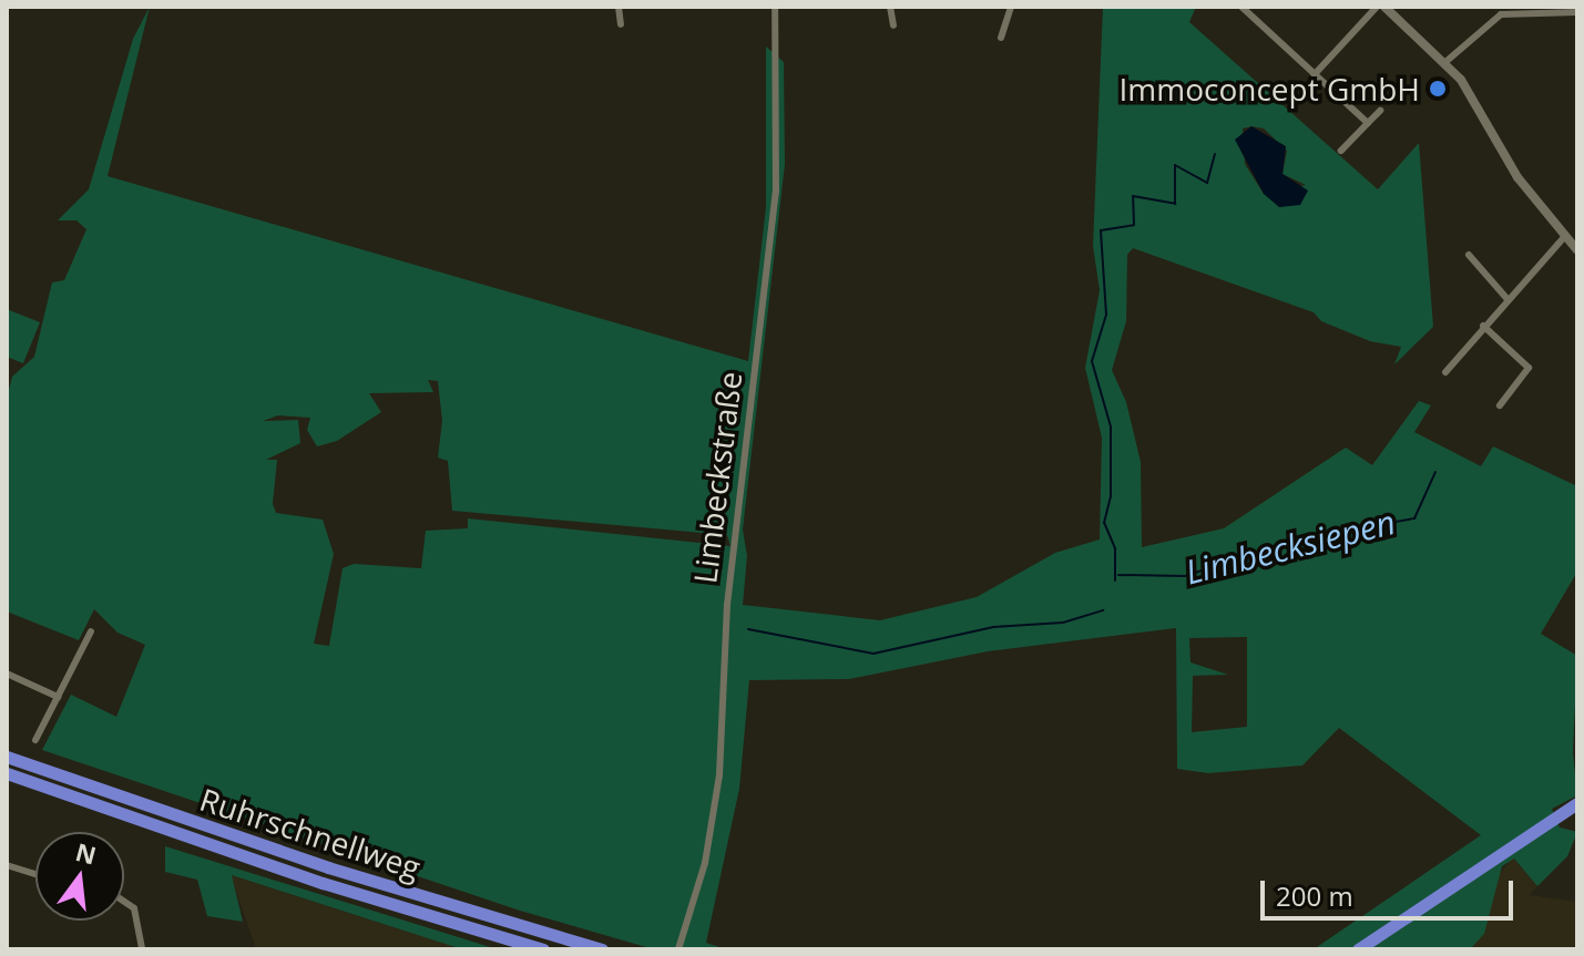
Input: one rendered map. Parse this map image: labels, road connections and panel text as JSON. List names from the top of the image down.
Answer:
{
  "streets": {
    "highway": ["Ruhrschnellweg"],
    "street": ["Limbeckstraße"]
  },
  "water": ["Limbecksiepen"],
  "places": ["Immoconcept GmbH"],
  "scale_bar": "200 m",
  "north": "top"
}
